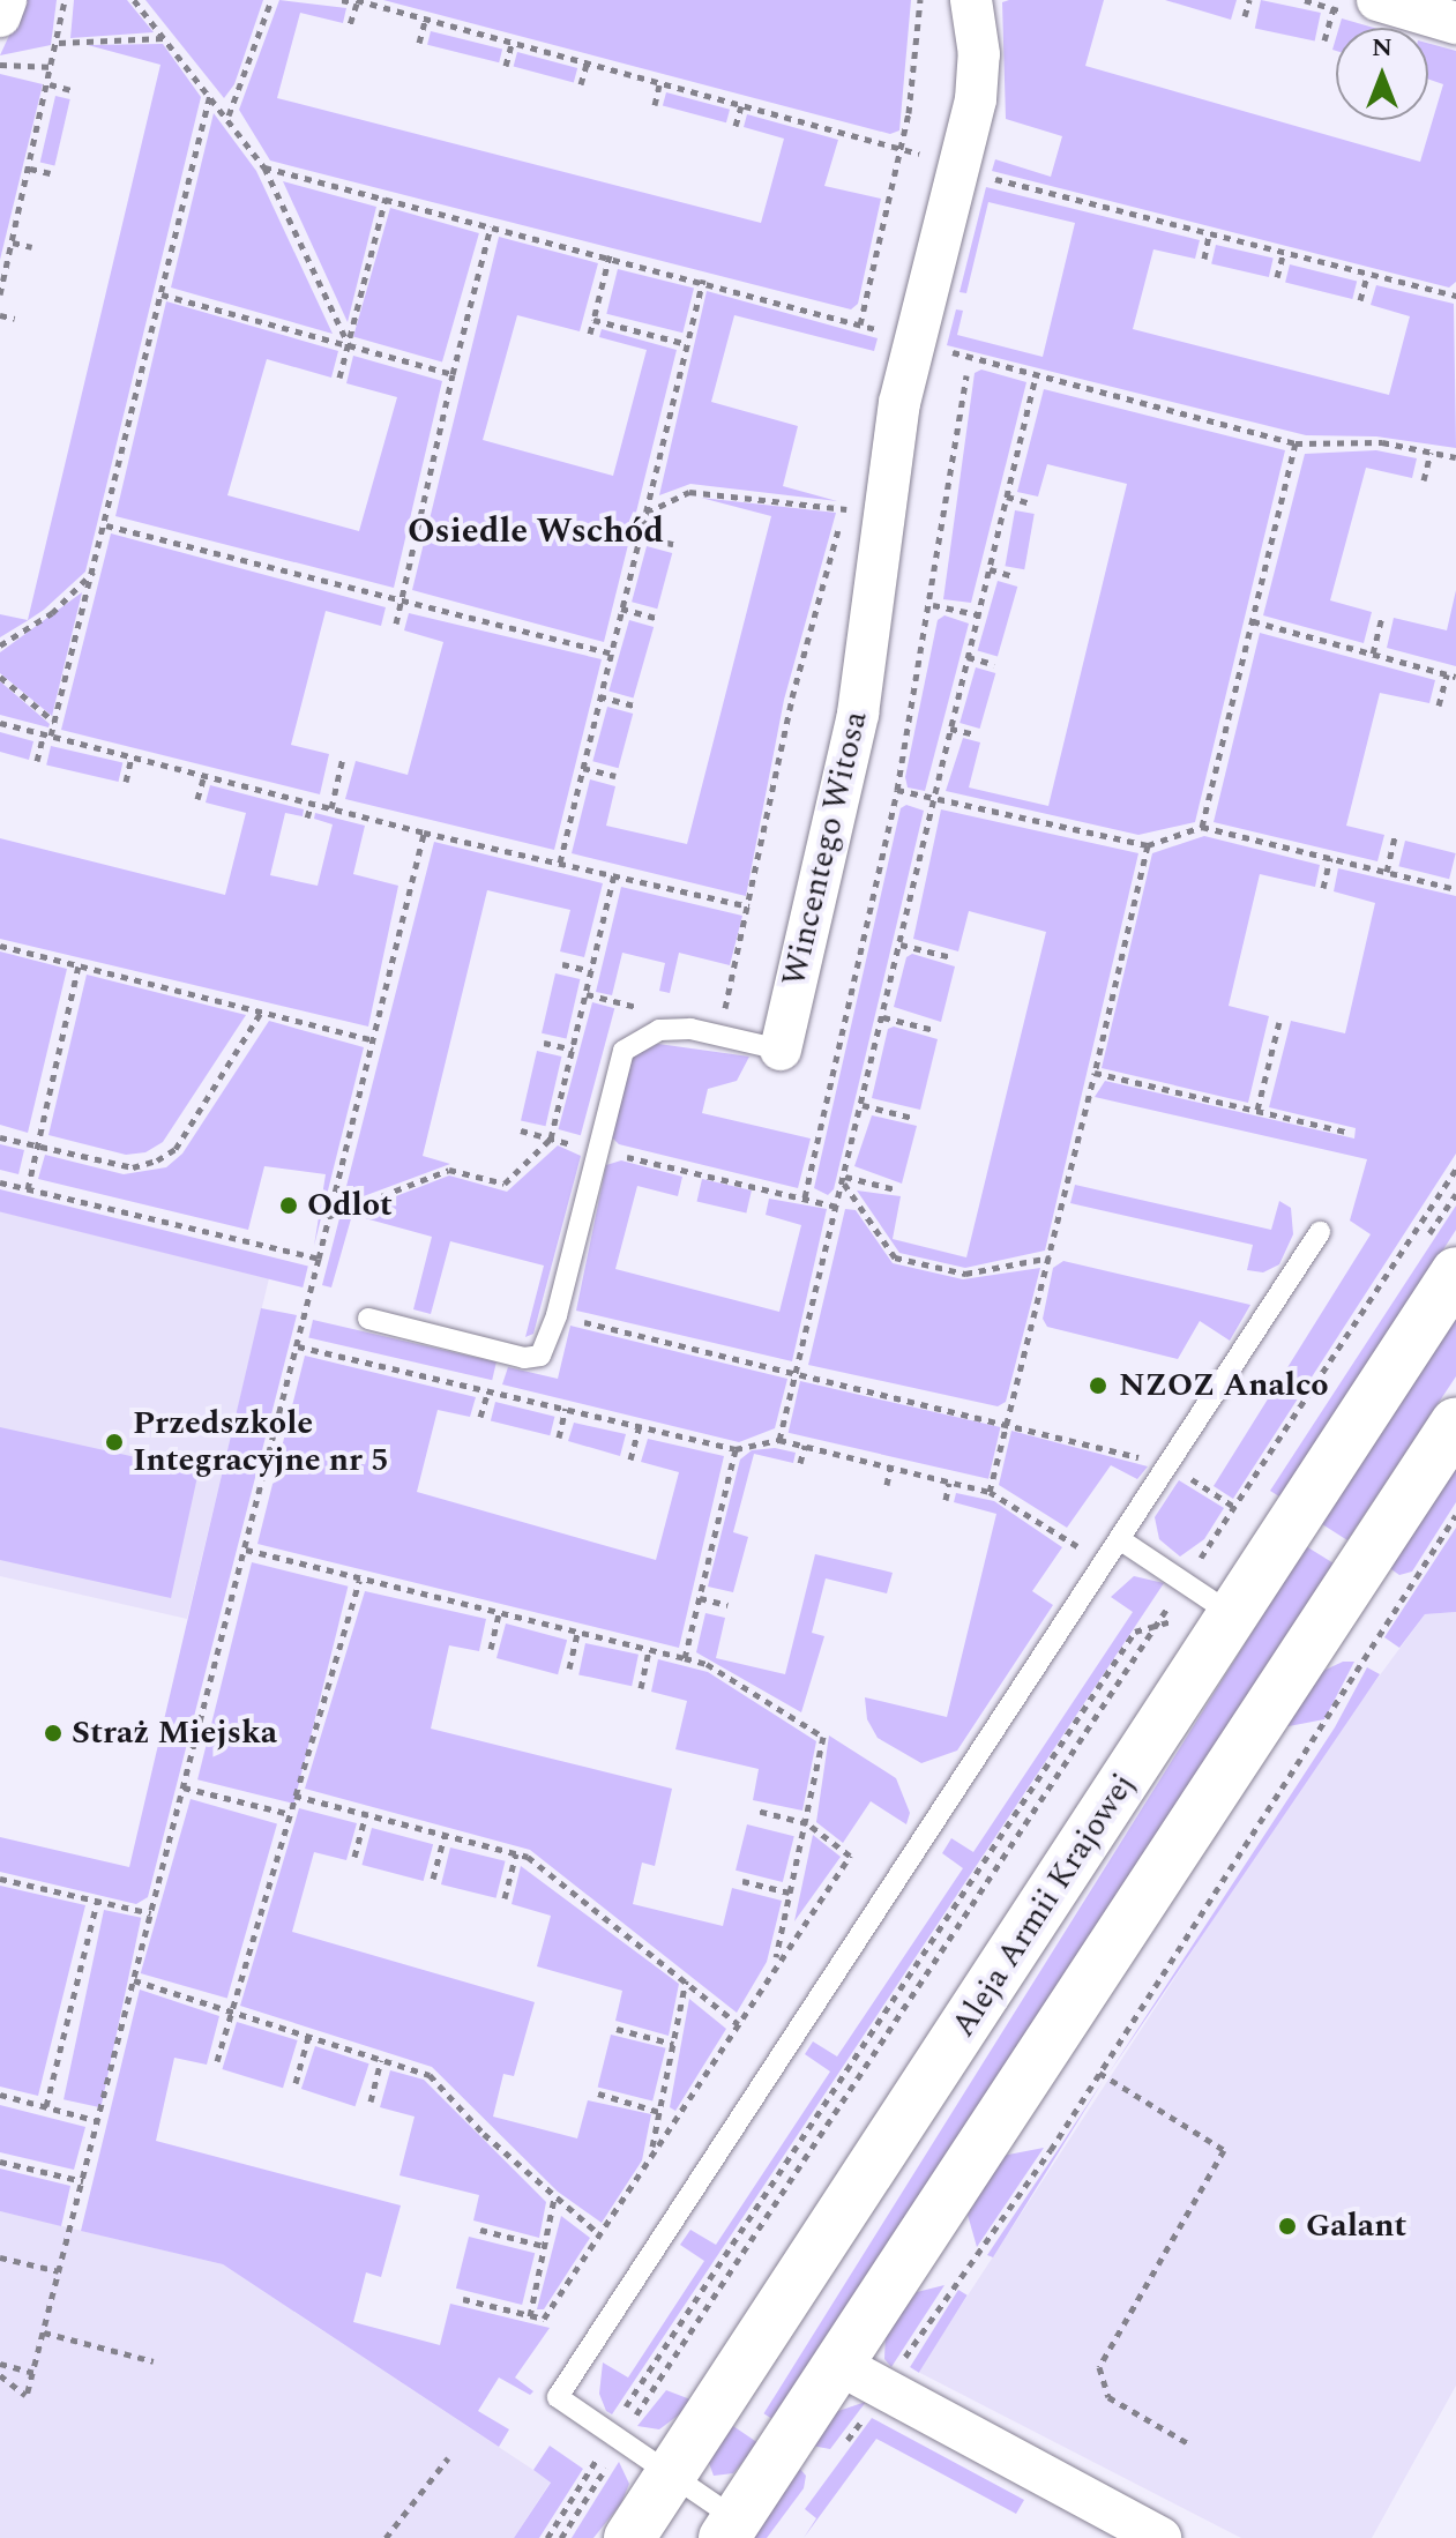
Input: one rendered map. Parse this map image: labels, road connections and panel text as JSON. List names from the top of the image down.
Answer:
{
  "streets": {
    "street": ["Wincentego Witosa", "Aleja Armii Krajowej"]
  },
  "districts": ["Osiedle Wschód"],
  "places": [
    "Odlot",
    "NZOZ Analco",
    "Przedszkole Integracyjne nr 5",
    "Straż Miejska",
    "Galant"
  ],
  "north": "top"
}
